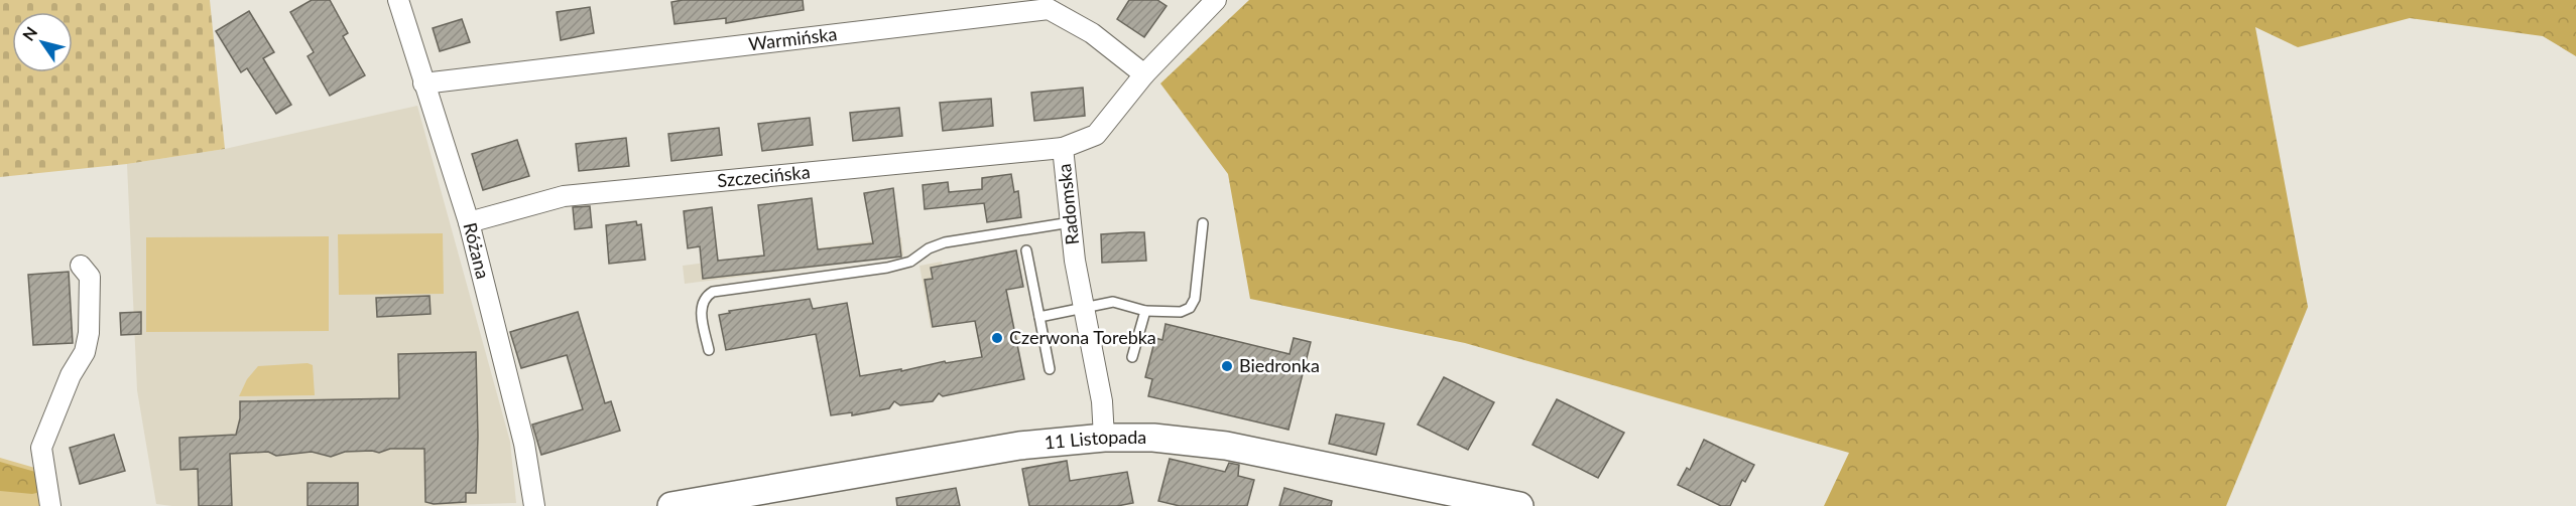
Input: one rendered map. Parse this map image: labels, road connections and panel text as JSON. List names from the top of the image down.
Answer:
{
  "streets": {
    "main road": ["11 Listopada"],
    "street": [
      "Warmińska",
      "Szczecińska",
      "Radomska",
      "Różana"
    ]
  },
  "crossings": [
    ["Warmińska", "Radomska"],
    ["Warmińska", "Różana"],
    ["Szczecińska", "Radomska"],
    ["Szczecińska", "Różana"],
    ["Radomska", "11 Listopada"]
  ],
  "places": ["Czerwona Torebka", "Biedronka"],
  "north": "top left"
}
